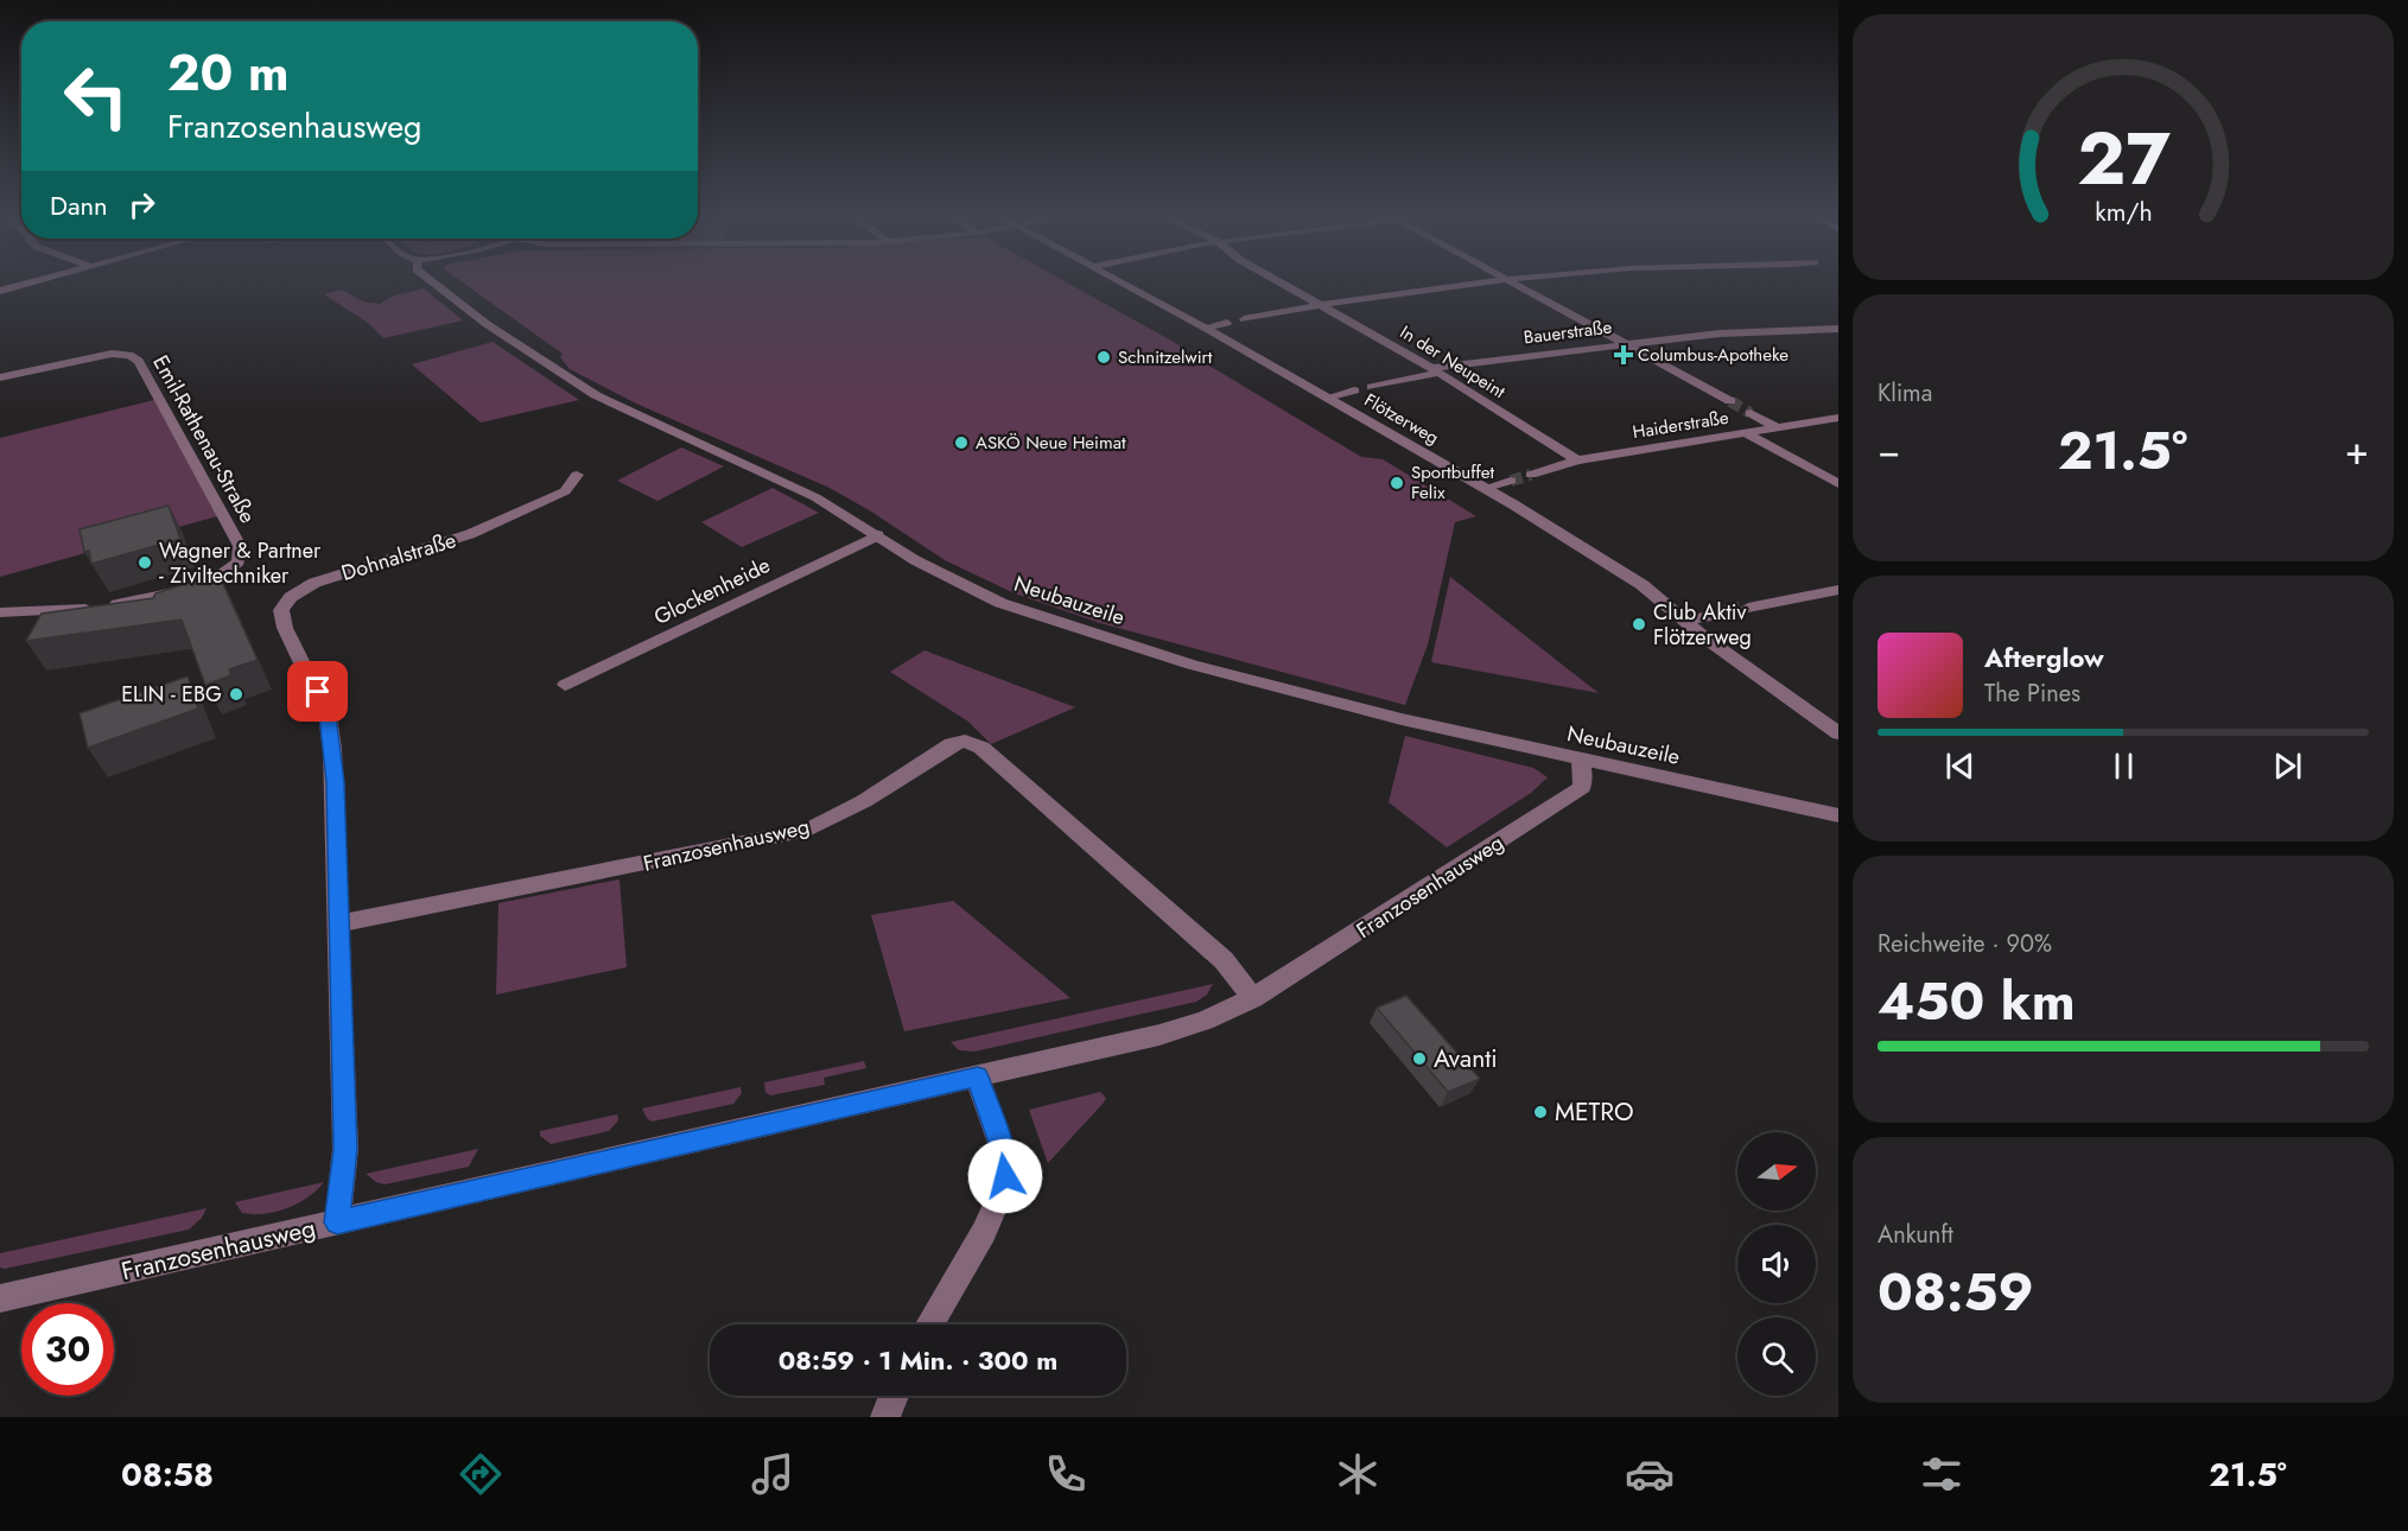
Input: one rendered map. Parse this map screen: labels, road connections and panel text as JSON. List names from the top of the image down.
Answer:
{
  "streets": {
    "street": [
      "Bauerstraße",
      "In der Neupeint",
      "Flötzerweg",
      "Haiderstraße",
      "Emil-Rathenau-Straße",
      "Dohnalstraße",
      "Glockenheide",
      "Neubauzeile",
      "Franzosenhausweg"
    ]
  },
  "crossings": [
    ["Bauerstraße", "In der Neupeint"],
    ["In der Neupeint", "Haiderstraße"],
    ["Dohnalstraße", "Franzosenhausweg"],
    ["Glockenheide", "Neubauzeile"],
    ["Neubauzeile", "Franzosenhausweg"]
  ],
  "places": {
    "health": ["Columbus-Apotheke"],
    "other": [
      "Schnitzelwirt",
      "ASKÖ Neue Heimat",
      "Sportbuffet Felix",
      "Wagner & Partner - Ziviltechniker",
      "Club Aktiv Flötzerweg",
      "ELIN - EBG",
      "Avanti",
      "METRO"
    ]
  },
  "north": "right",
  "page": {
    "turn": ["20 m", "Franzosenhausweg"],
    "then": "Dann",
    "tile": [
      "Klima",
      ["Reichweite · 90%", "450 km"],
      ["Ankunft", "08:59"]
    ],
    "heat": ["−", "21.5°", "+"],
    "song": ["Afterglow", "The Pines"],
    "limit": "30",
    "trip": "08:59 · 1 Min. · 300 m",
    "tabs": ["08:58", "21.5°"],
    "gauge": ["27", "km/h"]
  }
}
